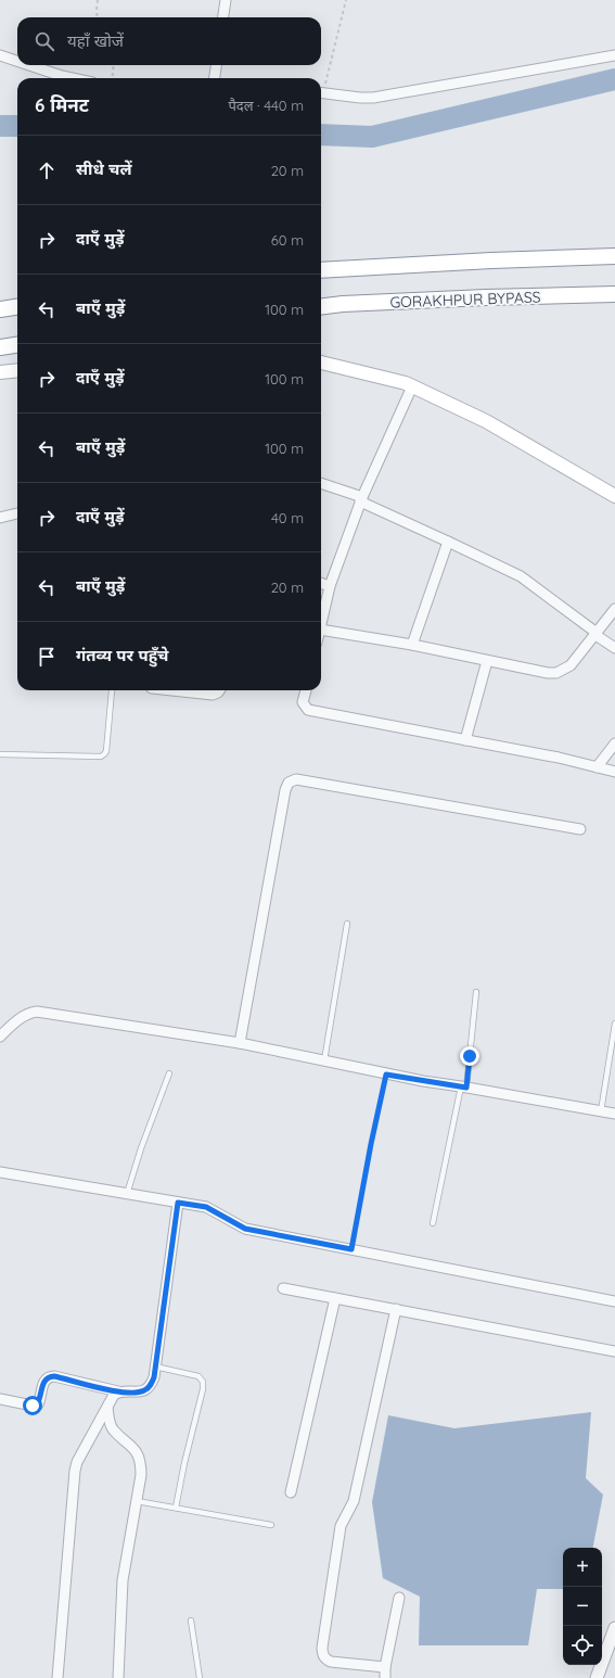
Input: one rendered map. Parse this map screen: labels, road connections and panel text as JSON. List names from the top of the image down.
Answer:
{
  "streets": {
    "highway": ["GORAKHPUR BYPASS"]
  },
  "page": {
    "search": "यहाँ खोजें",
    "heading": ["6 मिनट", "पैदल · 440 m"],
    "list": [
      ["सीधे चलें", "20 m"],
      ["दाएँ मुड़ें", "60 m"],
      ["बाएँ मुड़ें", "100 m"],
      ["दाएँ मुड़ें", "100 m"],
      ["बाएँ मुड़ें", "100 m"],
      ["दाएँ मुड़ें", "40 m"],
      ["बाएँ मुड़ें", "20 m"],
      "गंतव्य पर पहुँचे"
    ],
    "map_buttons": ["+", "−"]
  }
}
